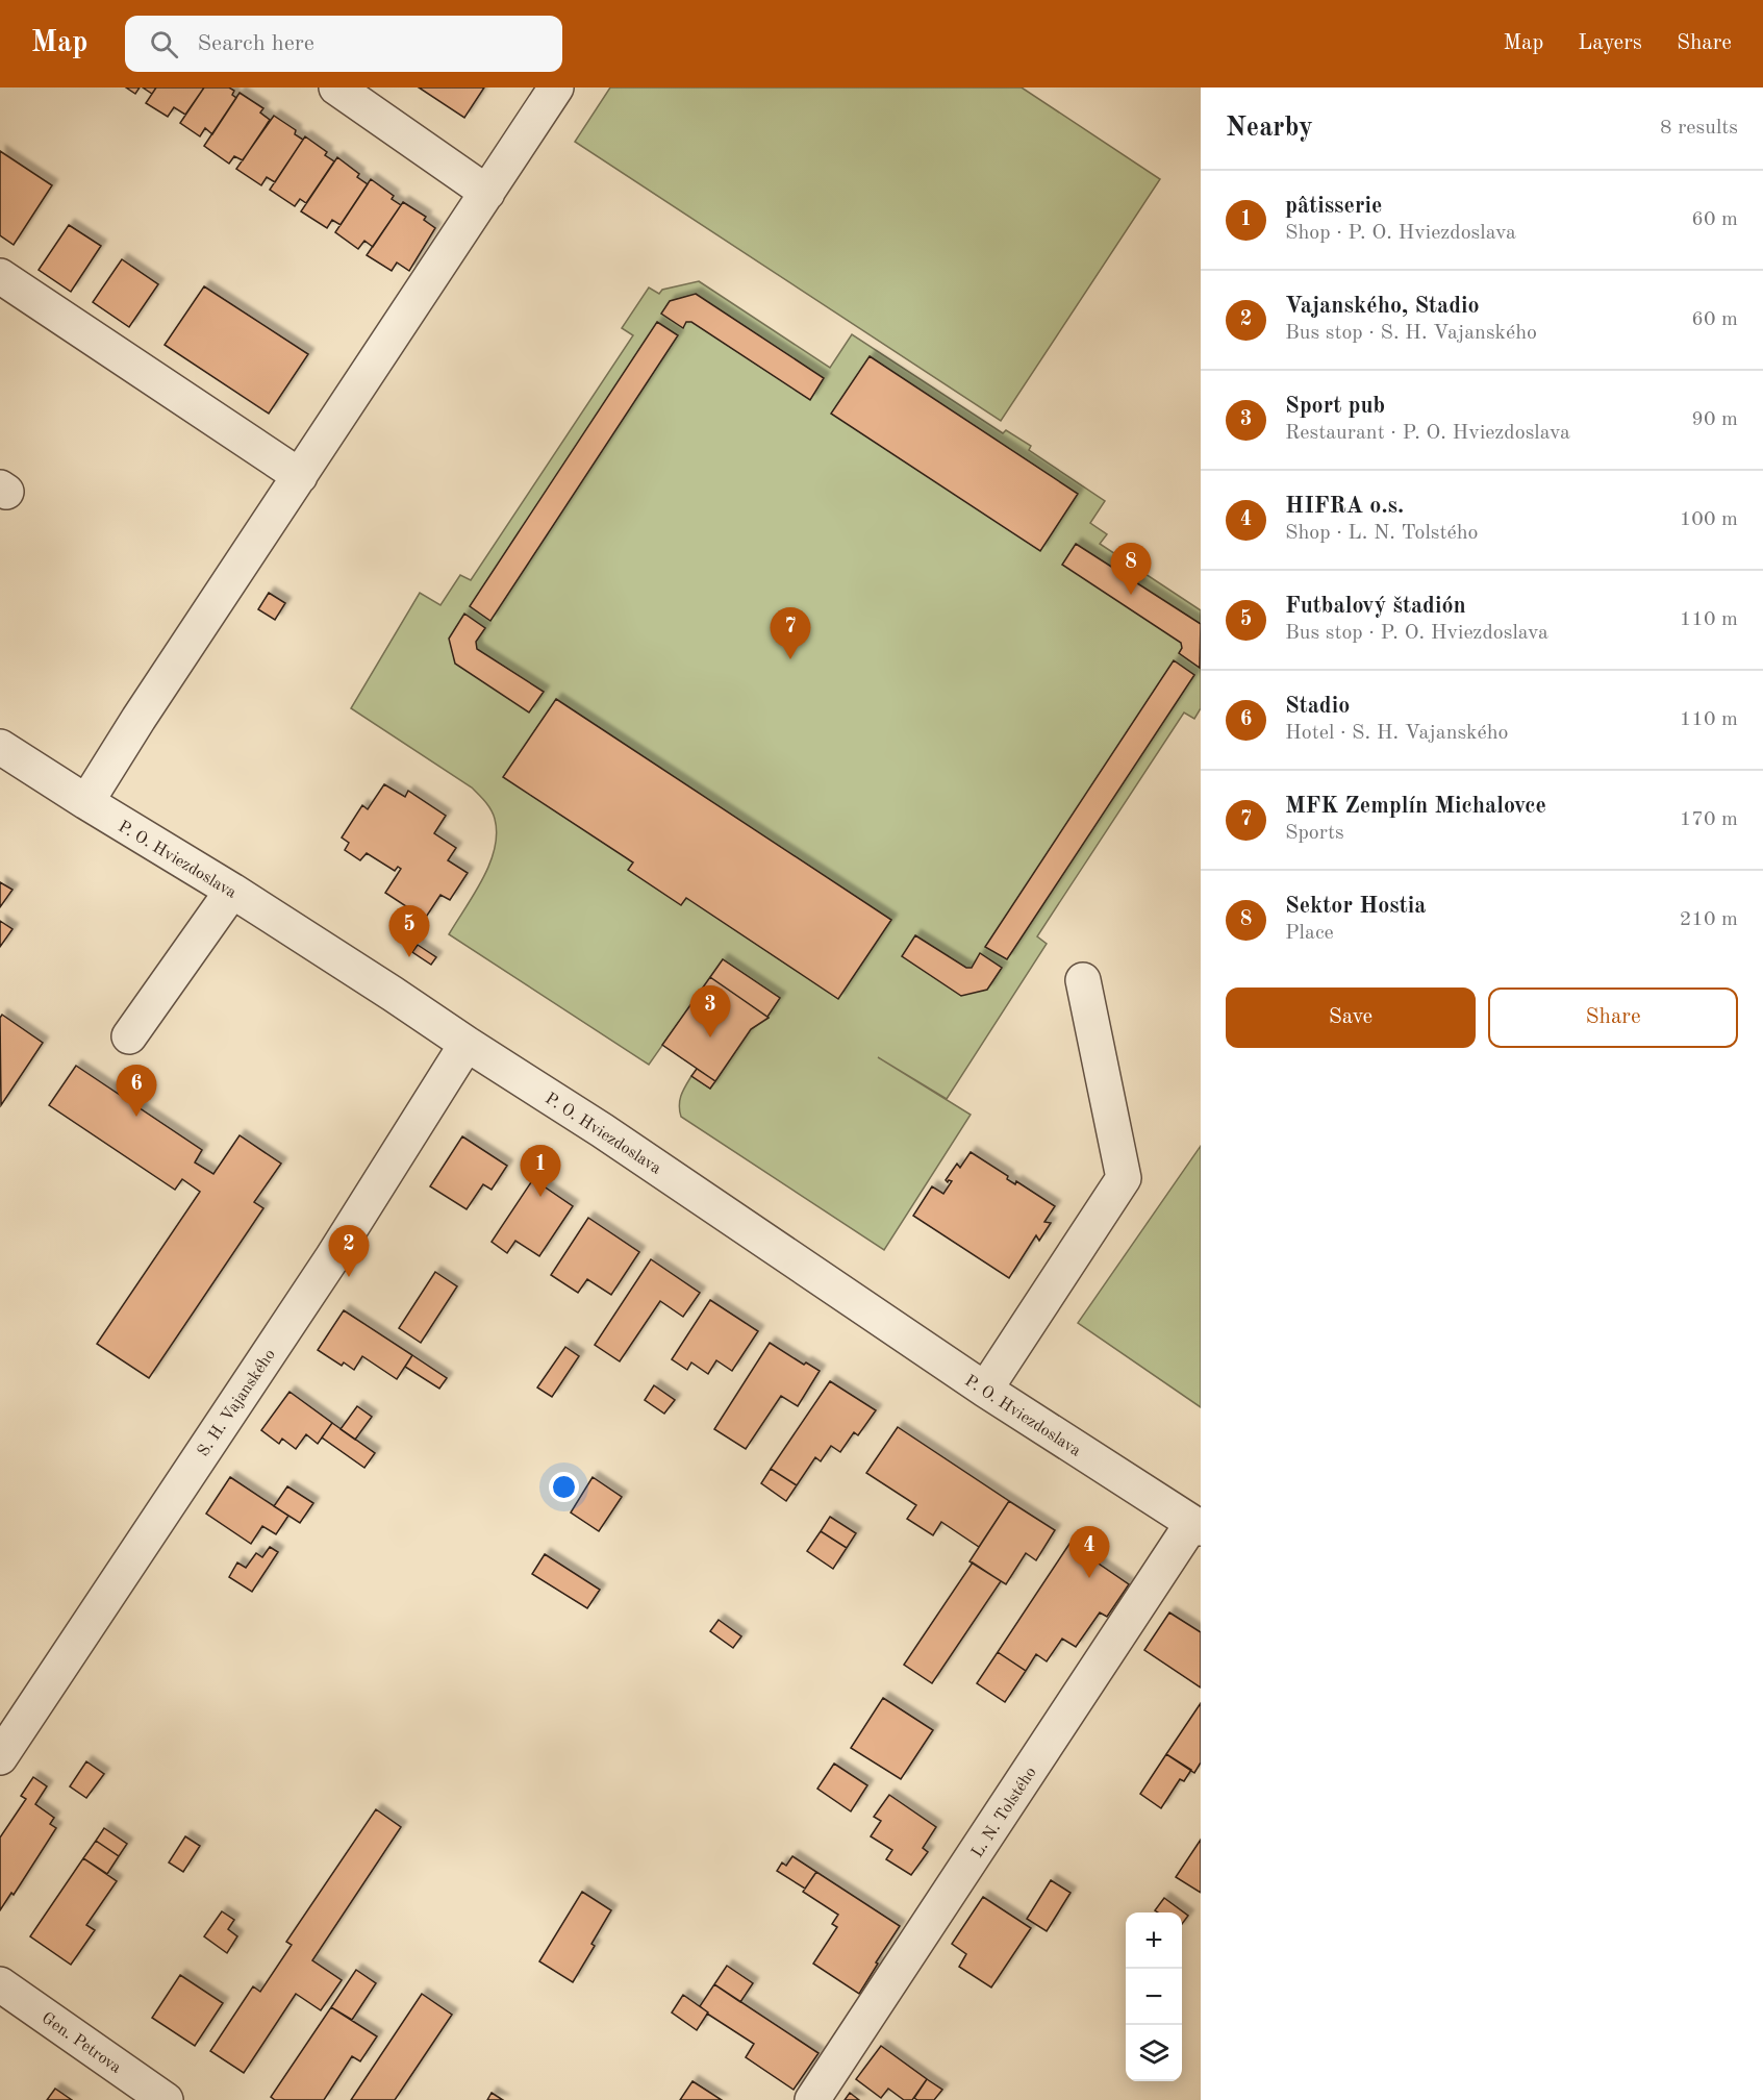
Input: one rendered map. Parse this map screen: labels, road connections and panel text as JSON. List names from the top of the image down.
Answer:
{
  "streets": {
    "street": [
      "P. O. Hviezdoslava",
      "S. H. Vajanského",
      "L. N. Tolstého",
      "Gen. Petrova"
    ]
  },
  "crossings": [
    ["P. O. Hviezdoslava", "S. H. Vajanského"],
    ["P. O. Hviezdoslava", "L. N. Tolstého"]
  ],
  "page": {
    "header": "Map",
    "search": "Search here",
    "nav": ["Map", "Layers", "Share"],
    "heading": ["Nearby", "8 results"],
    "list": [
      {
        "mark": "1",
        "name": "pâtisserie",
        "note": "Shop · P. O. Hviezdoslava",
        "value": "60 m"
      },
      {
        "mark": "2",
        "name": "Vajanského, Stadio",
        "note": "Bus stop · S. H. Vajanského",
        "value": "60 m"
      },
      {
        "mark": "3",
        "name": "Sport pub",
        "note": "Restaurant · P. O. Hviezdoslava",
        "value": "90 m"
      },
      {
        "mark": "4",
        "name": "HIFRA o.s.",
        "note": "Shop · L. N. Tolstého",
        "value": "100 m"
      },
      {
        "mark": "5",
        "name": "Futbalový štadión",
        "note": "Bus stop · P. O. Hviezdoslava",
        "value": "110 m"
      },
      {
        "mark": "6",
        "name": "Stadio",
        "note": "Hotel · S. H. Vajanského",
        "value": "110 m"
      },
      {
        "mark": "7",
        "name": "MFK Zemplín Michalovce",
        "note": "Sports",
        "value": "170 m"
      },
      {
        "mark": "8",
        "name": "Sektor Hostia",
        "note": "Place",
        "value": "210 m"
      }
    ],
    "pins": [
      "8",
      "7",
      "5",
      "3",
      "6",
      "1",
      "2",
      "4"
    ],
    "buttons": ["Save", "Share"],
    "map_buttons": ["+", "−"]
  }
}
